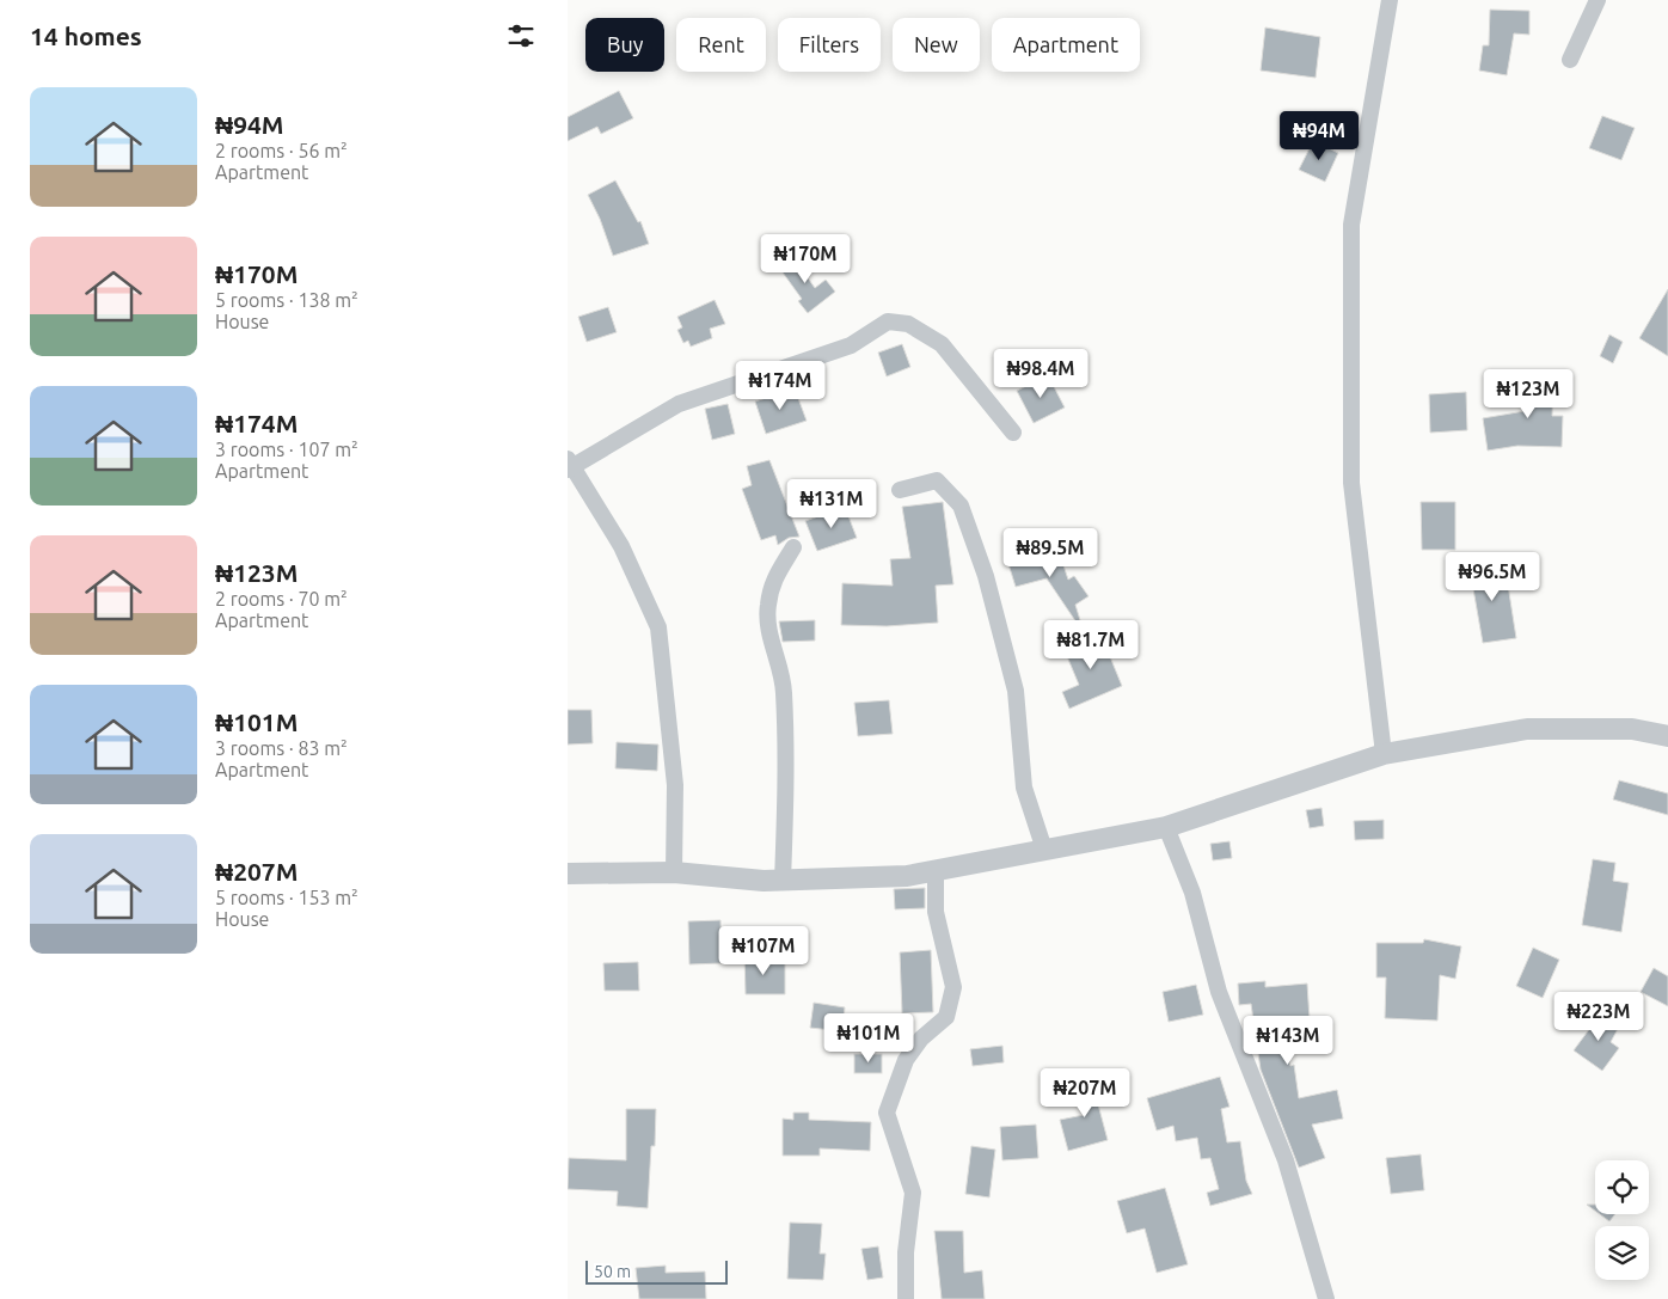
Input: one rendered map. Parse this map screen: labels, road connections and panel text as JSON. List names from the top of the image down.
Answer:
{
  "scale_bar": "50 m",
  "page": {
    "heading": "14 homes",
    "chip": [
      "Buy",
      "Rent",
      "Filters",
      "New",
      "Apartment"
    ],
    "list": [
      {
        "name": "₦94M",
        "note": "2 rooms · 56 m² · Apartment"
      },
      {
        "name": "₦170M",
        "note": "5 rooms · 138 m² · House"
      },
      {
        "name": "₦174M",
        "note": "3 rooms · 107 m² · Apartment"
      },
      {
        "name": "₦123M",
        "note": "2 rooms · 70 m² · Apartment"
      },
      {
        "name": "₦101M",
        "note": "3 rooms · 83 m² · Apartment"
      },
      {
        "name": "₦207M",
        "note": "5 rooms · 153 m² · House"
      }
    ],
    "price": [
      "₦94M",
      "₦170M",
      "₦98.4M",
      "₦174M",
      "₦123M",
      "₦131M",
      "₦89.5M",
      "₦96.5M",
      "₦81.7M",
      "₦107M",
      "₦223M",
      "₦101M",
      "₦143M",
      "₦207M"
    ],
    "scale": "50 m"
  }
}
